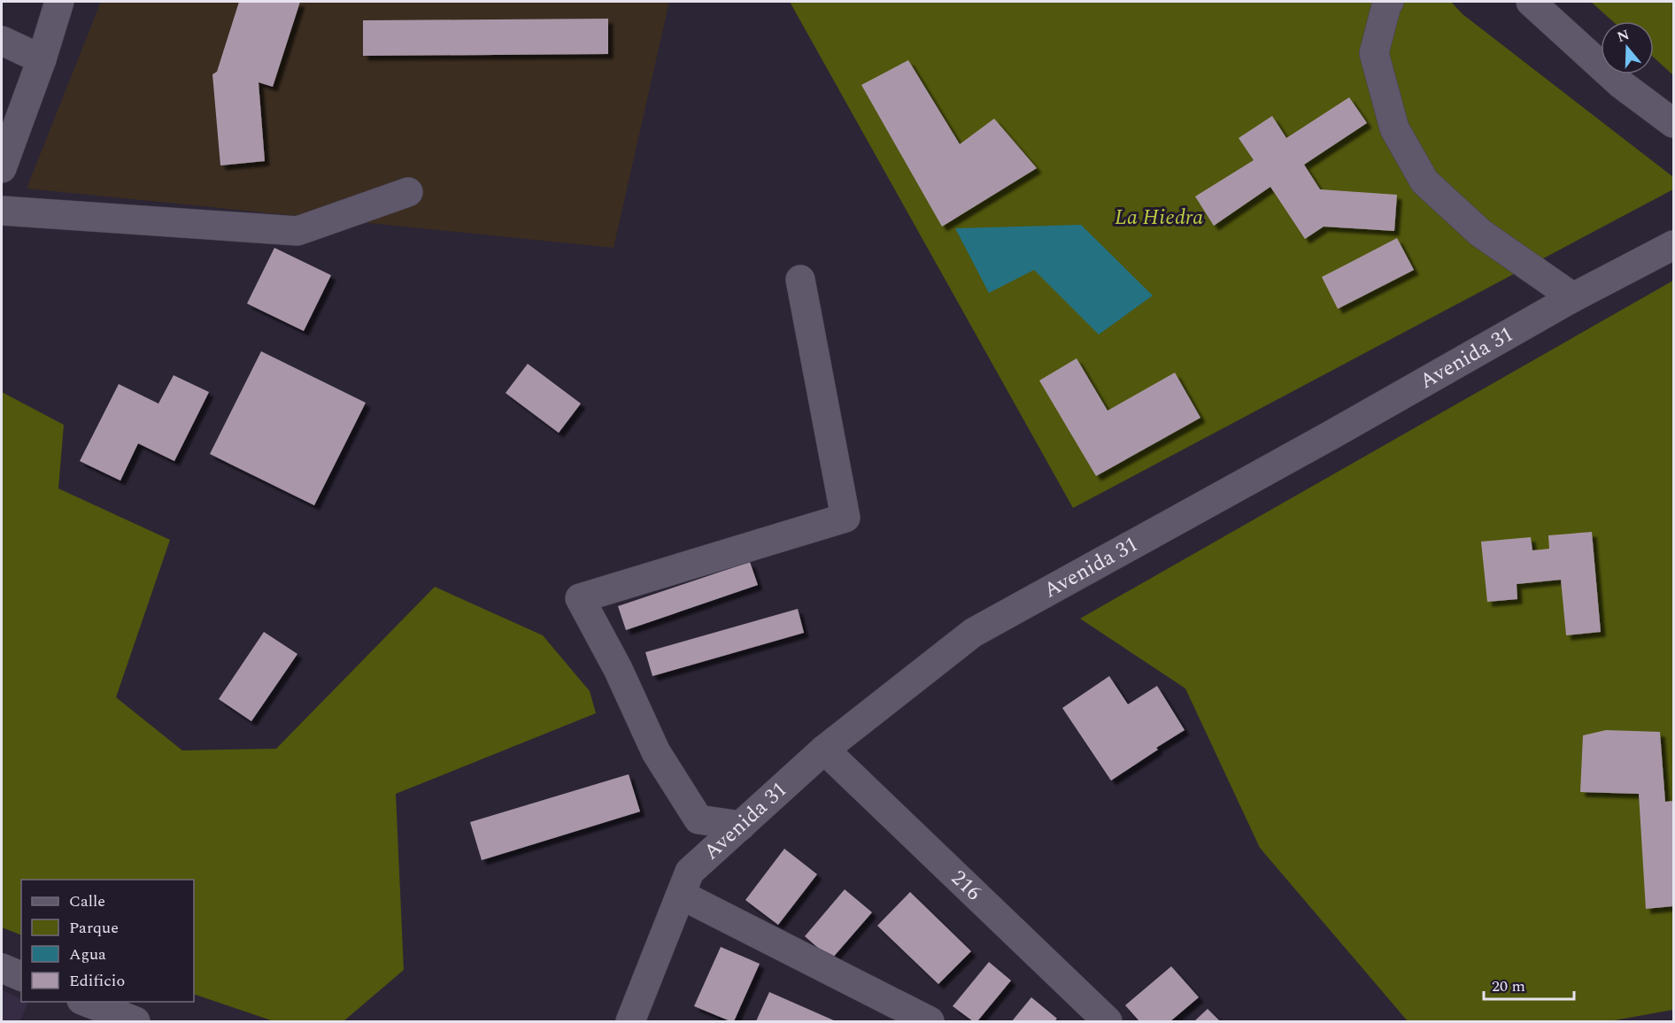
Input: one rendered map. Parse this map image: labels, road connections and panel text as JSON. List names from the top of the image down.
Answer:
{
  "streets": {
    "street": ["Avenida 31", "216"]
  },
  "crossings": [
    ["Avenida 31", "216"]
  ],
  "parks": ["La Hiedra"],
  "legend": [
    "Calle",
    "Parque",
    "Agua",
    "Edificio"
  ],
  "scale_bar": "20 m",
  "north": "top"
}
